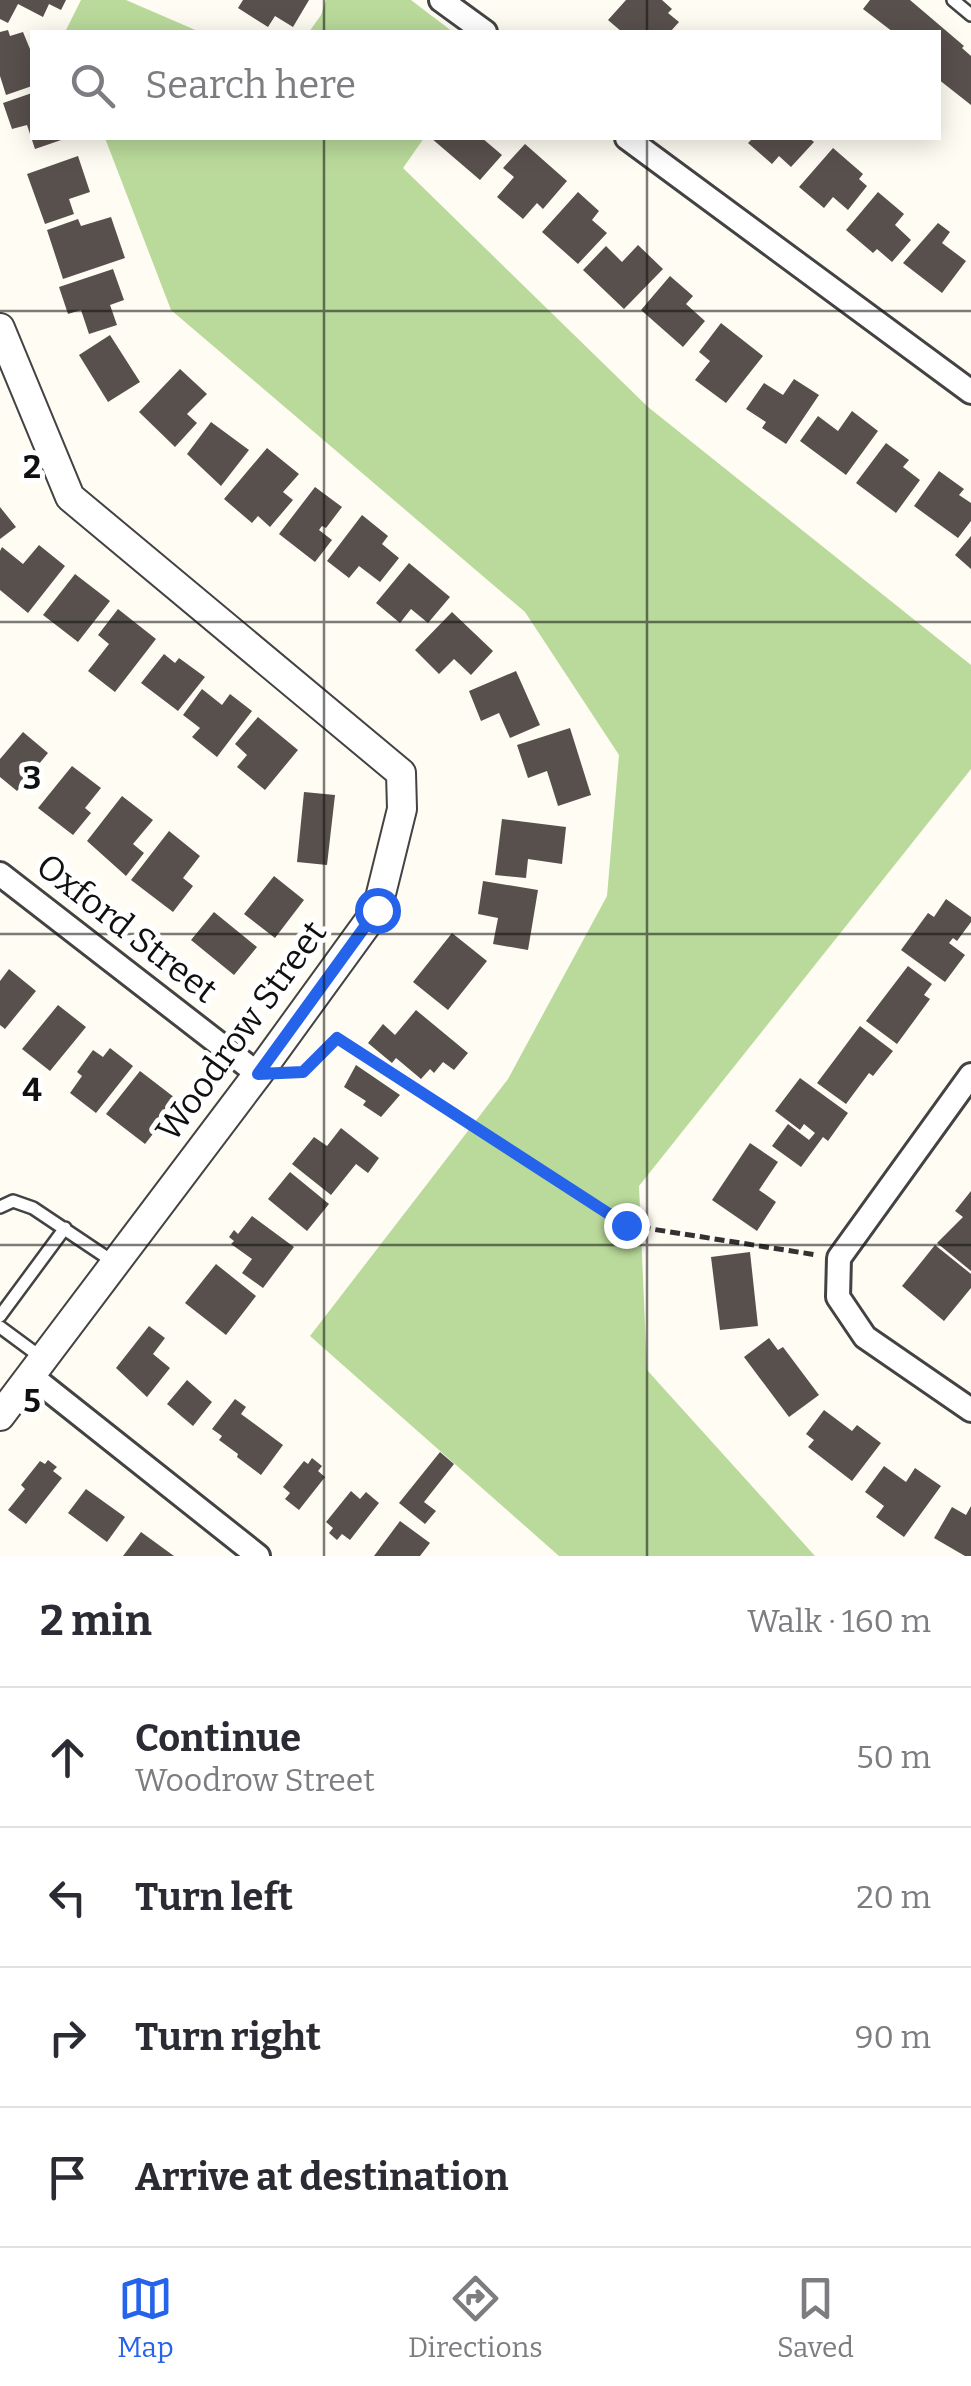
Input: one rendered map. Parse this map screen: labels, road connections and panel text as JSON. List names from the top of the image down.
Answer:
{
  "streets": {
    "street": ["Oxford Street", "Woodrow Street"]
  },
  "crossings": [
    ["Oxford Street", "Woodrow Street"]
  ],
  "page": {
    "search": "Search here",
    "heading": ["2 min", "Walk · 160 m"],
    "list": [
      ["Continue", "Woodrow Street", "50 m"],
      ["Turn left", "20 m"],
      ["Turn right", "90 m"],
      "Arrive at destination"
    ],
    "nav": ["Map", "Directions", "Saved"]
  },
  "grid": {
    "rows": [
      "2",
      "3",
      "4",
      "5"
    ]
  }
}
